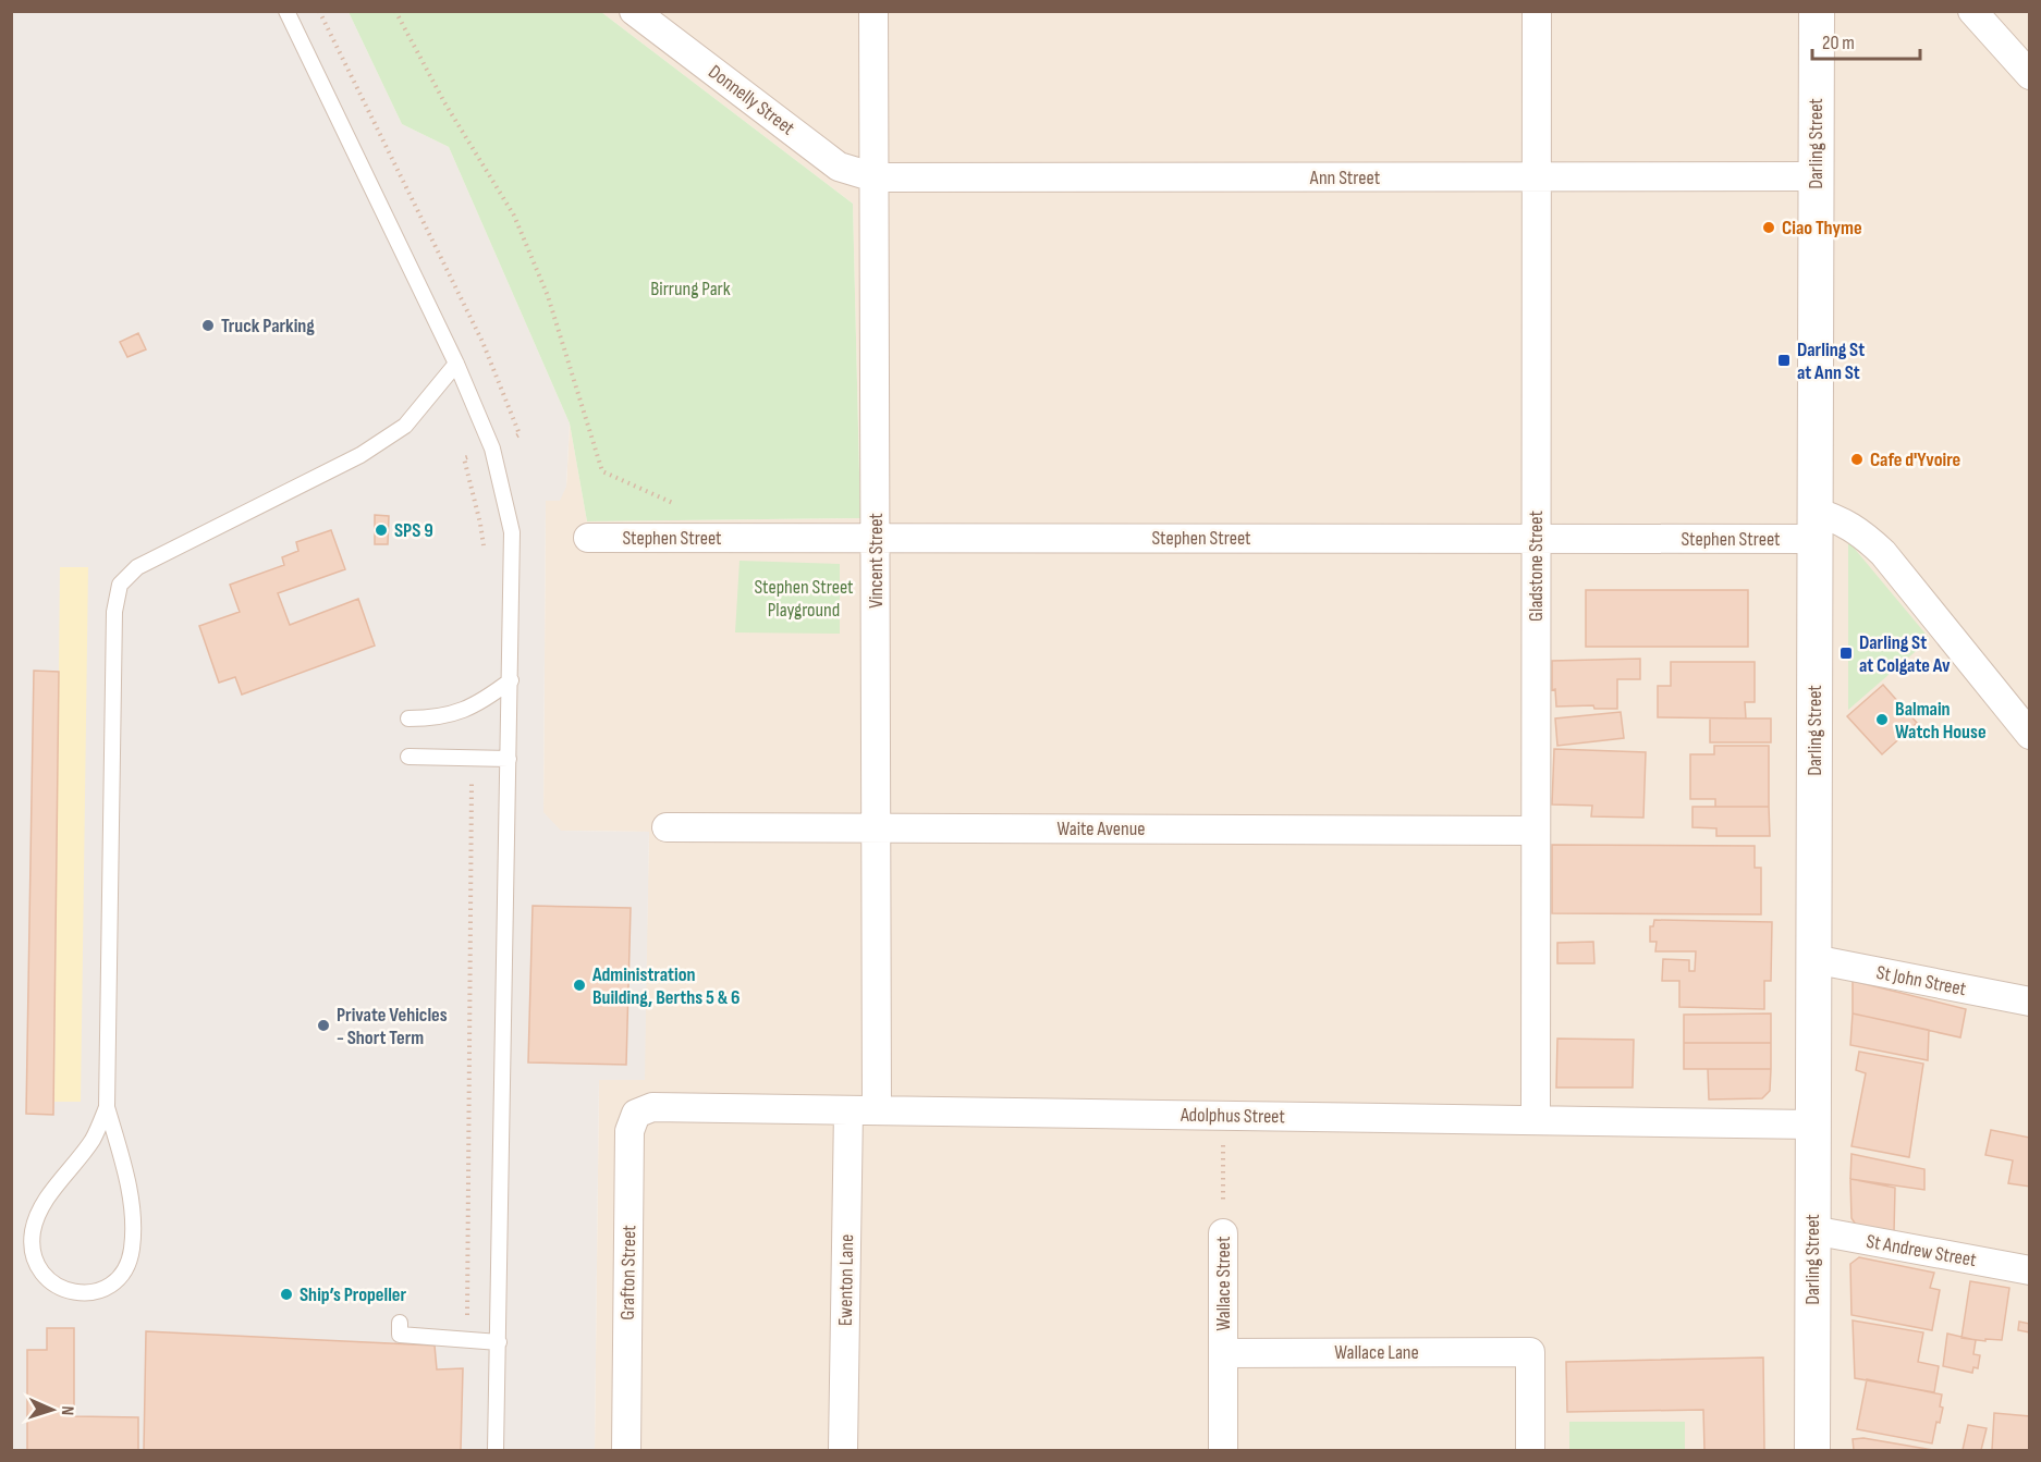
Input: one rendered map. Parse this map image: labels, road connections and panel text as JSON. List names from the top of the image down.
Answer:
{
  "streets": {
    "street": [
      "Donnelly Street",
      "Darling Street",
      "Ann Street",
      "Stephen Street",
      "Vincent Street",
      "Gladstone Street",
      "Waite Avenue",
      "St John Street",
      "Adolphus Street",
      "St Andrew Street",
      "Grafton Street",
      "Ewenton Lane",
      "Wallace Street",
      "Wallace Lane"
    ]
  },
  "crossings": [
    ["Donnelly Street", "Ann Street"],
    ["Donnelly Street", "Vincent Street"],
    ["Darling Street", "Ann Street"],
    ["Darling Street", "Stephen Street"],
    ["Darling Street", "St John Street"],
    ["Darling Street", "Adolphus Street"],
    ["Darling Street", "St Andrew Street"],
    ["Ann Street", "Vincent Street"],
    ["Ann Street", "Gladstone Street"],
    ["Stephen Street", "Vincent Street"],
    ["Stephen Street", "Gladstone Street"],
    ["Vincent Street", "Waite Avenue"],
    ["Vincent Street", "Adolphus Street"],
    ["Gladstone Street", "Waite Avenue"],
    ["Gladstone Street", "Adolphus Street"],
    ["Adolphus Street", "Grafton Street"],
    ["Adolphus Street", "Ewenton Lane"],
    ["Adolphus Street", "Wallace Street"],
    ["Wallace Street", "Wallace Lane"]
  ],
  "parks": ["Birrung Park", "Stephen Street Playground"],
  "places": {
    "other": [
      "Ciao Thyme",
      "Truck Parking",
      "Cafe d'Yvoire",
      "SPS 9",
      "Balmain Watch House",
      "Administration Building, Berths 5 & 6",
      "Private Vehicles - Short Term",
      "Ship’s Propeller"
    ],
    "transit": ["Darling St at Ann St", "Darling St at Colgate Av"]
  },
  "scale_bar": "20 m",
  "north": "right"
}
